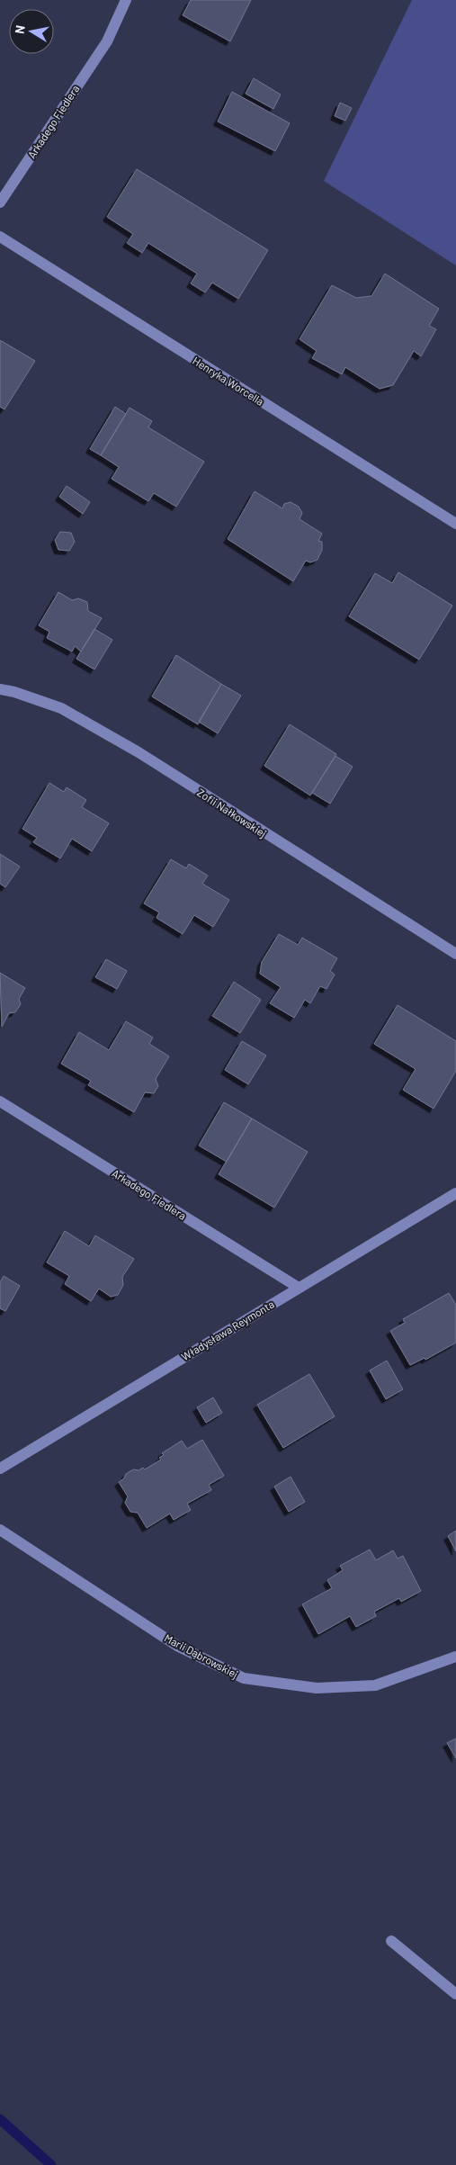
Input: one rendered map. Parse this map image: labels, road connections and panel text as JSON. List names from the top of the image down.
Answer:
{
  "streets": {
    "street": [
      "Arkadego Fiedlera",
      "Henryka Worcella",
      "Zofii Nałkowskiej",
      "Władysława Reymonta",
      "Marii Dąbrowskiej"
    ]
  },
  "crossings": [
    ["Arkadego Fiedlera", "Władysława Reymonta"]
  ],
  "north": "left"
}
